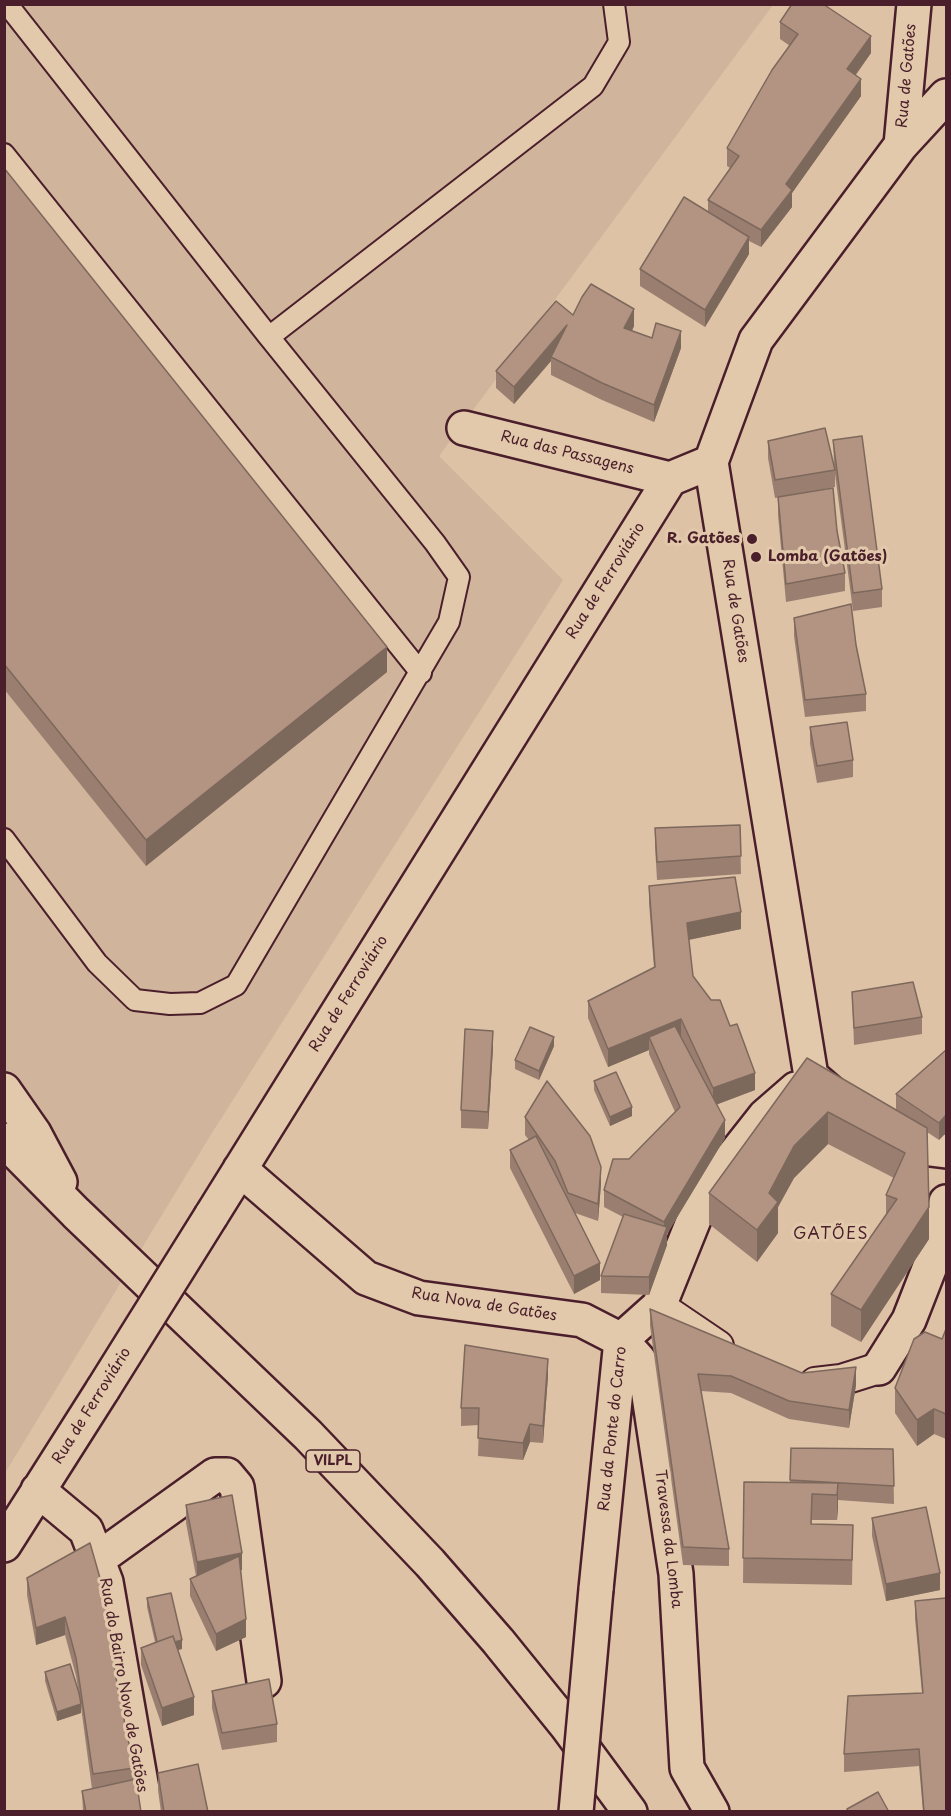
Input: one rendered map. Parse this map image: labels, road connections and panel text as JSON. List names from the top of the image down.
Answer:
{
  "streets": {
    "main road": [
      "Rua de Gatões",
      "Rua das Passagens",
      "Rua de Ferroviário",
      "Rua Nova de Gatões",
      "Rua da Ponte do Carro",
      "VILPL",
      "Travessa da Lomba",
      "Rua do Bairro Novo de Gatões"
    ]
  },
  "crossings": [
    ["Rua de Gatões", "Rua da Ponte do Carro"],
    ["Rua das Passagens", "Rua de Ferroviário"],
    ["Rua de Ferroviário", "Rua Nova de Gatões"],
    ["Rua de Ferroviário", "Rua do Bairro Novo de Gatões"],
    ["Rua Nova de Gatões", "Rua da Ponte do Carro"],
    ["Rua Nova de Gatões", "Travessa da Lomba"],
    ["Rua da Ponte do Carro", "Travessa da Lomba"]
  ],
  "districts": ["GATÕES"],
  "places": ["R. Gatões", "Lomba (Gatões)"]
}
